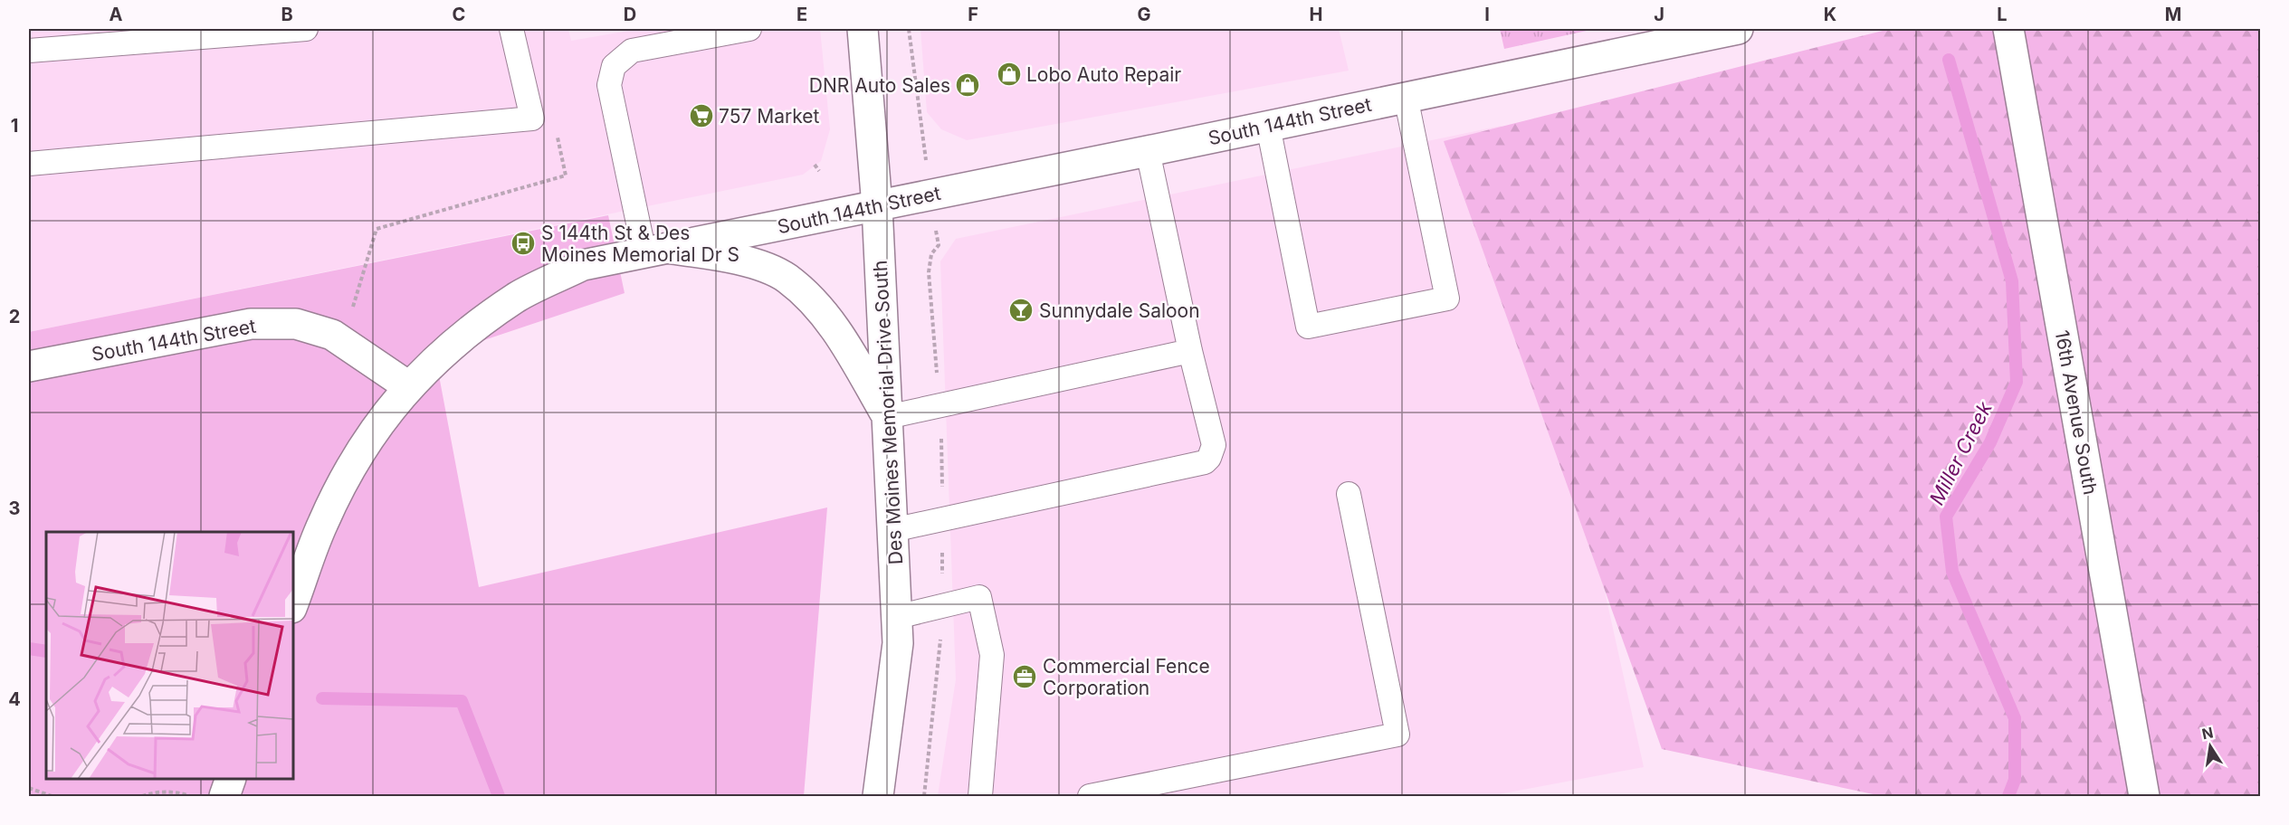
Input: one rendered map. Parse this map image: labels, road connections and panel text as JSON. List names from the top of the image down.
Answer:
{
  "streets": {
    "street": ["South 144th Street", "Des Moines Memorial Drive South", "16th Avenue South"]
  },
  "crossings": [
    ["South 144th Street", "Des Moines Memorial Drive South"]
  ],
  "water": ["Miller Creek"],
  "places": {
    "shop": ["Lobo Auto Repair", "DNR Auto Sales"],
    "supermarket": ["757 Market"],
    "bus stop": ["S 144th St & Des Moines Memorial Dr S"],
    "bar": ["Sunnydale Saloon"],
    "office": ["Commercial Fence Corporation"]
  },
  "north": "top",
  "grid": {
    "columns": [
      "A",
      "B",
      "C",
      "D",
      "E",
      "F",
      "G",
      "H",
      "I",
      "J",
      "K",
      "L",
      "M"
    ],
    "rows": [
      "1",
      "2",
      "3",
      "4"
    ]
  }
}
